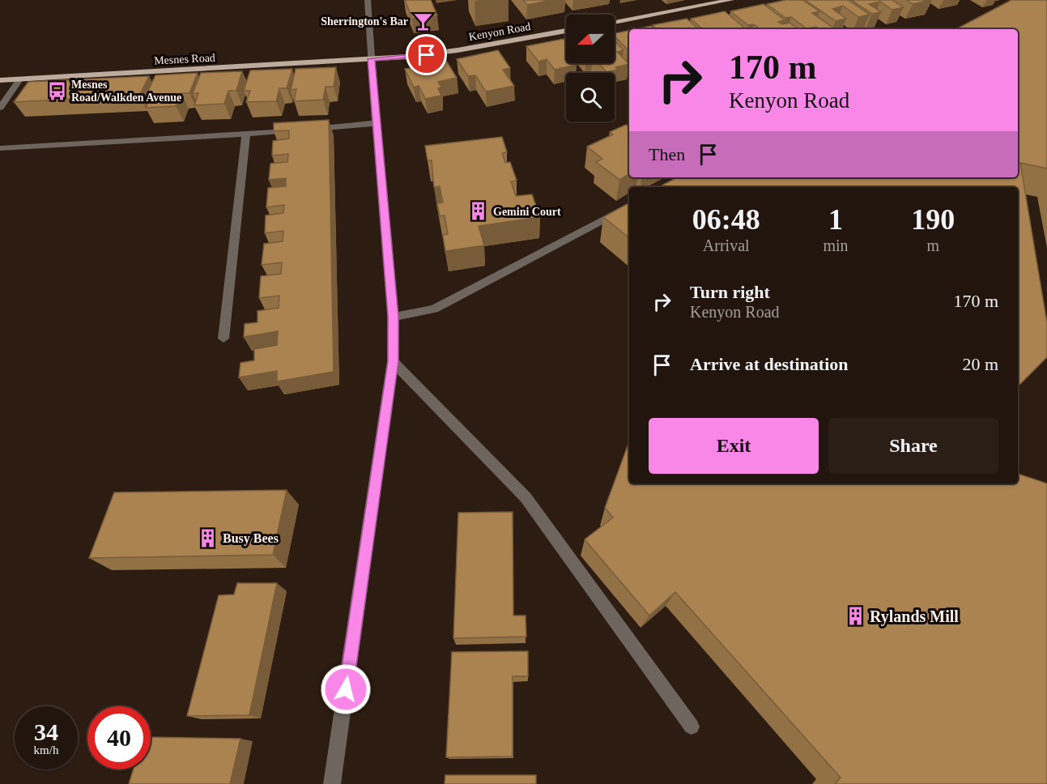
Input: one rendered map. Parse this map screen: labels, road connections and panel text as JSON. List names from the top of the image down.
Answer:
{
  "streets": {
    "main road": ["Kenyon Road", "Mesnes Road"]
  },
  "crossings": [
    ["Kenyon Road", "Mesnes Road"]
  ],
  "places": {
    "bar": ["Sherrington's Bar"],
    "bus stop": ["Mesnes Road/Walkden Avenue"],
    "building": ["Gemini Court", "Busy Bees", "Rylands Mill"]
  },
  "north": "left",
  "page": {
    "turn": ["170 m", "Kenyon Road"],
    "then": "Then",
    "eta": [
      "06:48",
      "Arrival",
      "1",
      "min",
      "190",
      "m"
    ],
    "list": [
      {
        "name": "Turn right",
        "note": "Kenyon Road",
        "value": "170 m"
      },
      {
        "name": "Arrive at destination",
        "value": "20 m"
      }
    ],
    "buttons": ["Exit", "Share"],
    "speed": "34 km/h",
    "limit": "40"
  }
}
